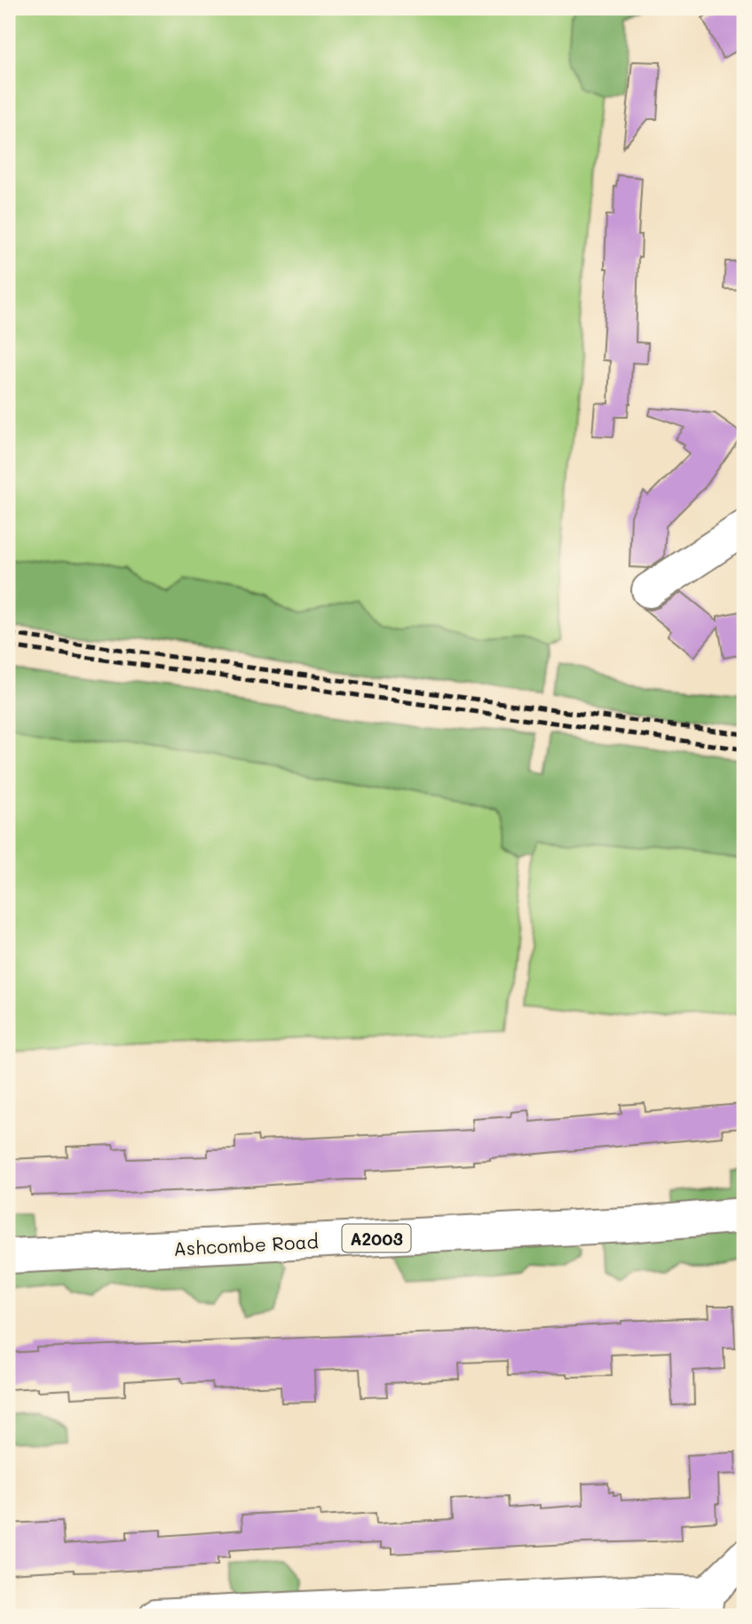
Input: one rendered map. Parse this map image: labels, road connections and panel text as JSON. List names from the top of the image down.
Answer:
{
  "streets": {
    "main road": ["A2003", "Ashcombe Road"]
  }
}
